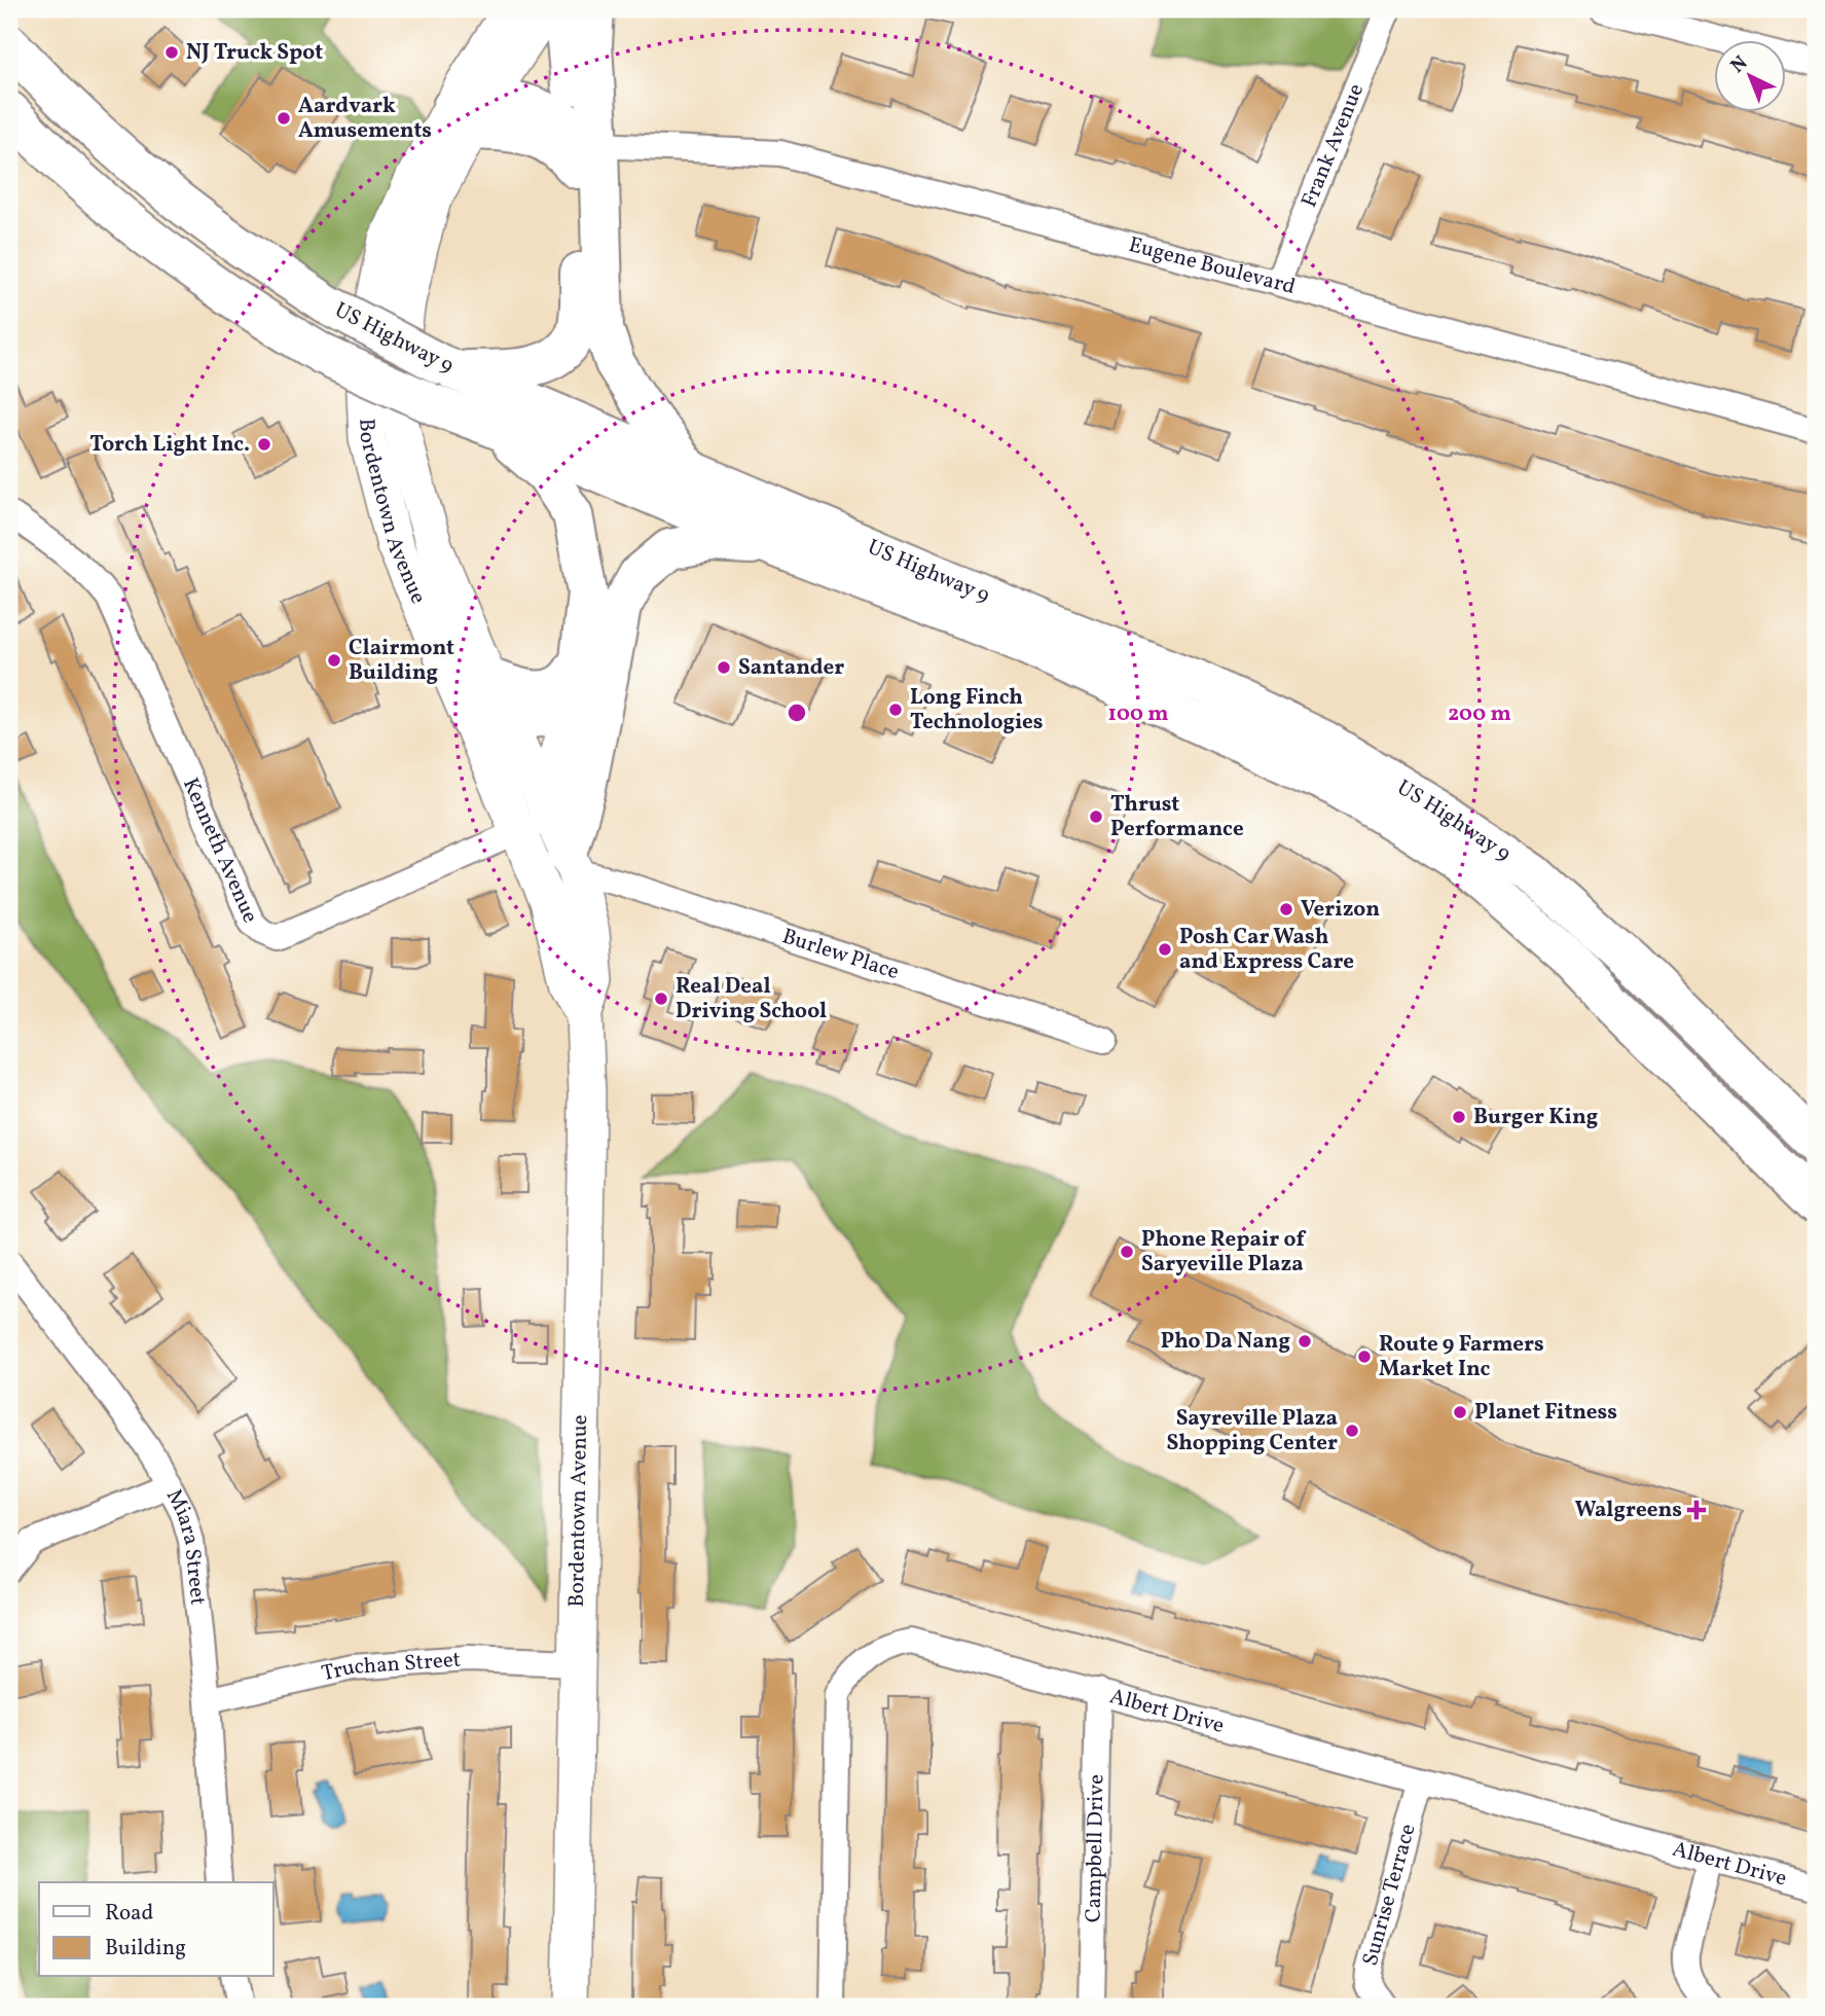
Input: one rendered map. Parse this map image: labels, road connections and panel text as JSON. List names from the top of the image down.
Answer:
{
  "streets": {
    "highway": ["US Highway 9"],
    "street": [
      "Frank Avenue",
      "Eugene Boulevard",
      "Bordentown Avenue",
      "Kenneth Avenue",
      "Burlew Place",
      "Miara Street",
      "Truchan Street",
      "Albert Drive",
      "Campbell Drive",
      "Sunrise Terrace"
    ]
  },
  "crossings": [
    ["Frank Avenue", "Eugene Boulevard"],
    ["Bordentown Avenue", "Kenneth Avenue"],
    ["Bordentown Avenue", "Burlew Place"],
    ["Bordentown Avenue", "Truchan Street"],
    ["Miara Street", "Truchan Street"],
    ["Albert Drive", "Campbell Drive"],
    ["Albert Drive", "Sunrise Terrace"]
  ],
  "places": {
    "other": [
      "NJ Truck Spot",
      "Aardvark Amusements",
      "Torch Light Inc.",
      "Clairmont Building",
      "Santander",
      "Long Finch Technologies",
      "Thrust Performance",
      "Verizon",
      "Posh Car Wash and Express Care",
      "Real Deal Driving School",
      "Burger King",
      "Phone Repair of Saryeville Plaza",
      "Pho Da Nang",
      "Route 9 Farmers Market Inc",
      "Planet Fitness",
      "Sayreville Plaza Shopping Center"
    ],
    "health": ["Walgreens"]
  },
  "legend": ["Road", "Building"],
  "north": "top left",
  "rings": ["100 m", "200 m"]
}
